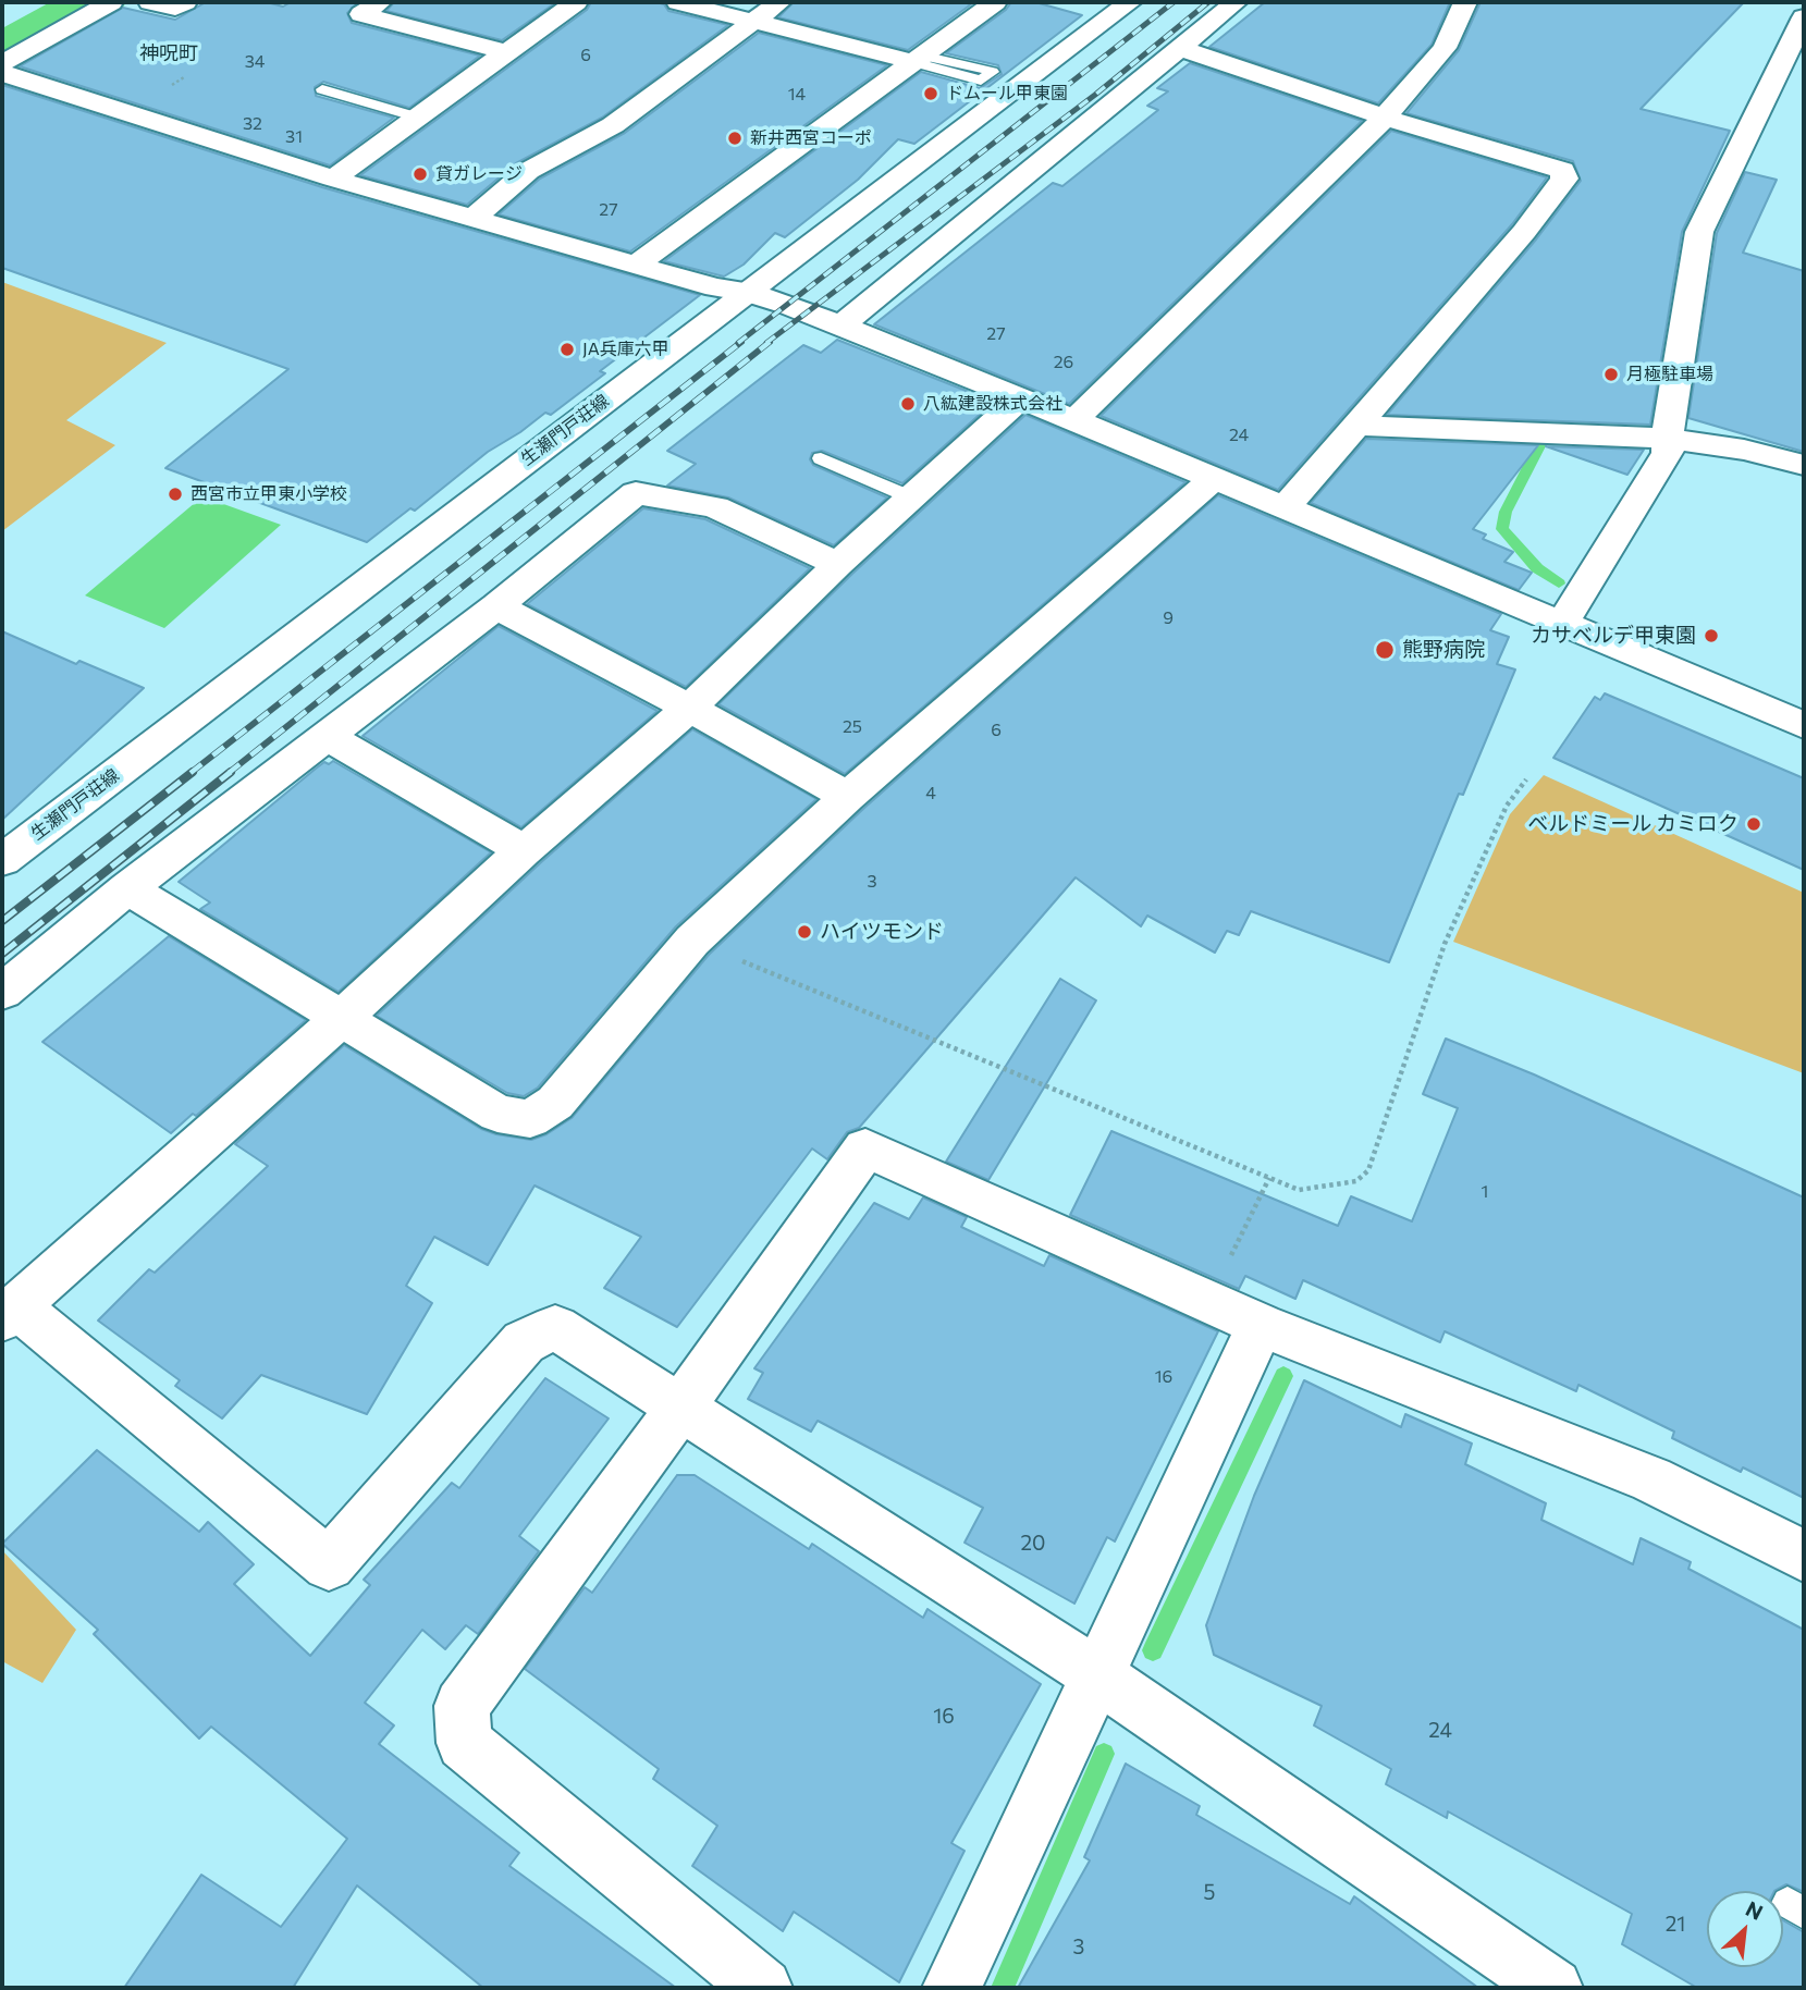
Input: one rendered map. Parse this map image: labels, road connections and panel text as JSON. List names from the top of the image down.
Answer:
{
  "streets": {
    "street": ["生瀬門戸荘線"]
  },
  "districts": ["神呪町"],
  "places": [
    "ドムール甲東園",
    "新井西宮コーポ",
    "貸ガレージ",
    "JA兵庫六甲",
    "月極駐車場",
    "八紘建設株式会社",
    "西宮市立甲東小学校",
    "カサベルデ甲東園",
    "熊野病院",
    "ベルドミール カミロク",
    "ハイツモンド"
  ],
  "house_numbers": [
    "6",
    "34",
    "14",
    "32",
    "31",
    "27",
    "27",
    "26",
    "24",
    "9",
    "25",
    "6",
    "4",
    "3",
    "1",
    "16",
    "20",
    "16",
    "24",
    "5",
    "21",
    "3"
  ],
  "north": "top right"
}
